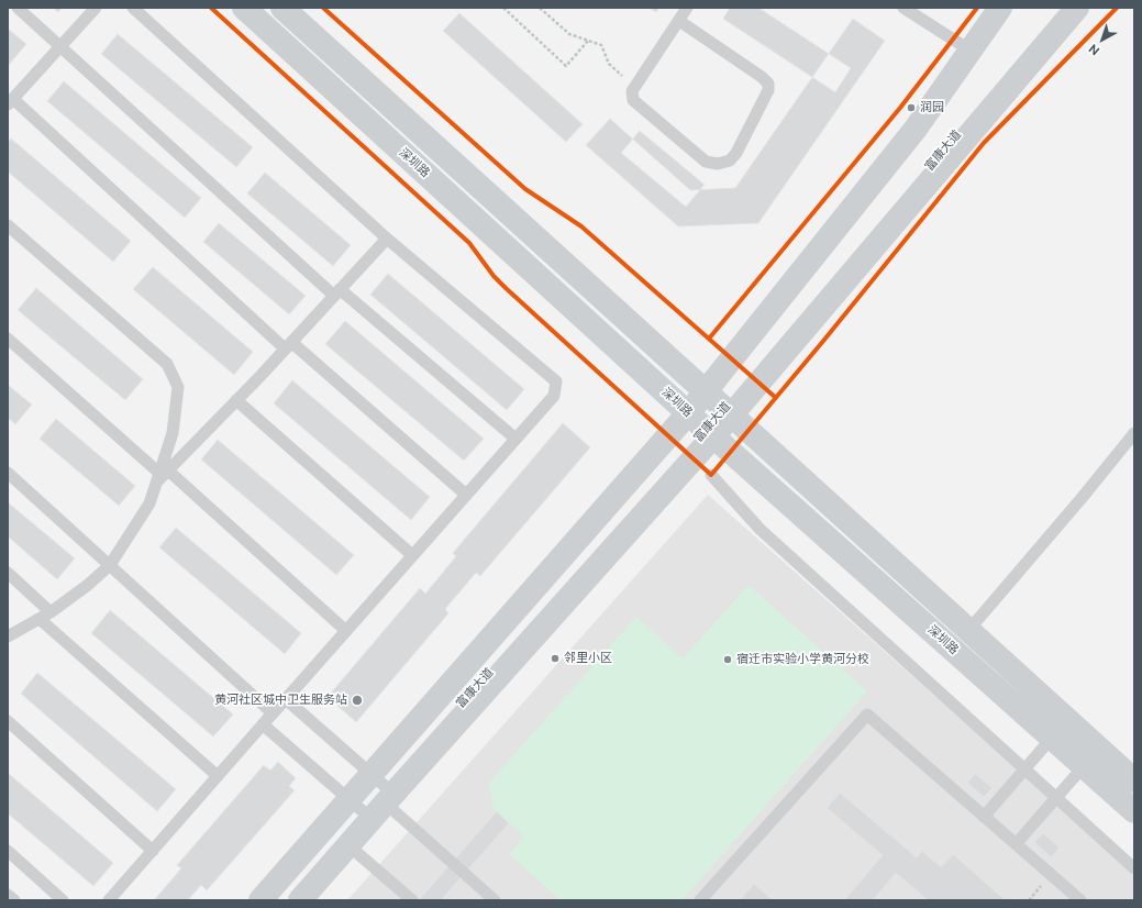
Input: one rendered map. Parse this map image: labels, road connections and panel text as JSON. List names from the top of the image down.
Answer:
{
  "streets": {
    "street": ["富康大道", "深圳路"]
  },
  "crossings": [
    ["富康大道", "深圳路"]
  ],
  "places": [
    "润园",
    "邻里小区",
    "宿迁市实验小学黄河分校",
    "黄河社区城中卫生服务站"
  ],
  "north": "bottom left"
}
